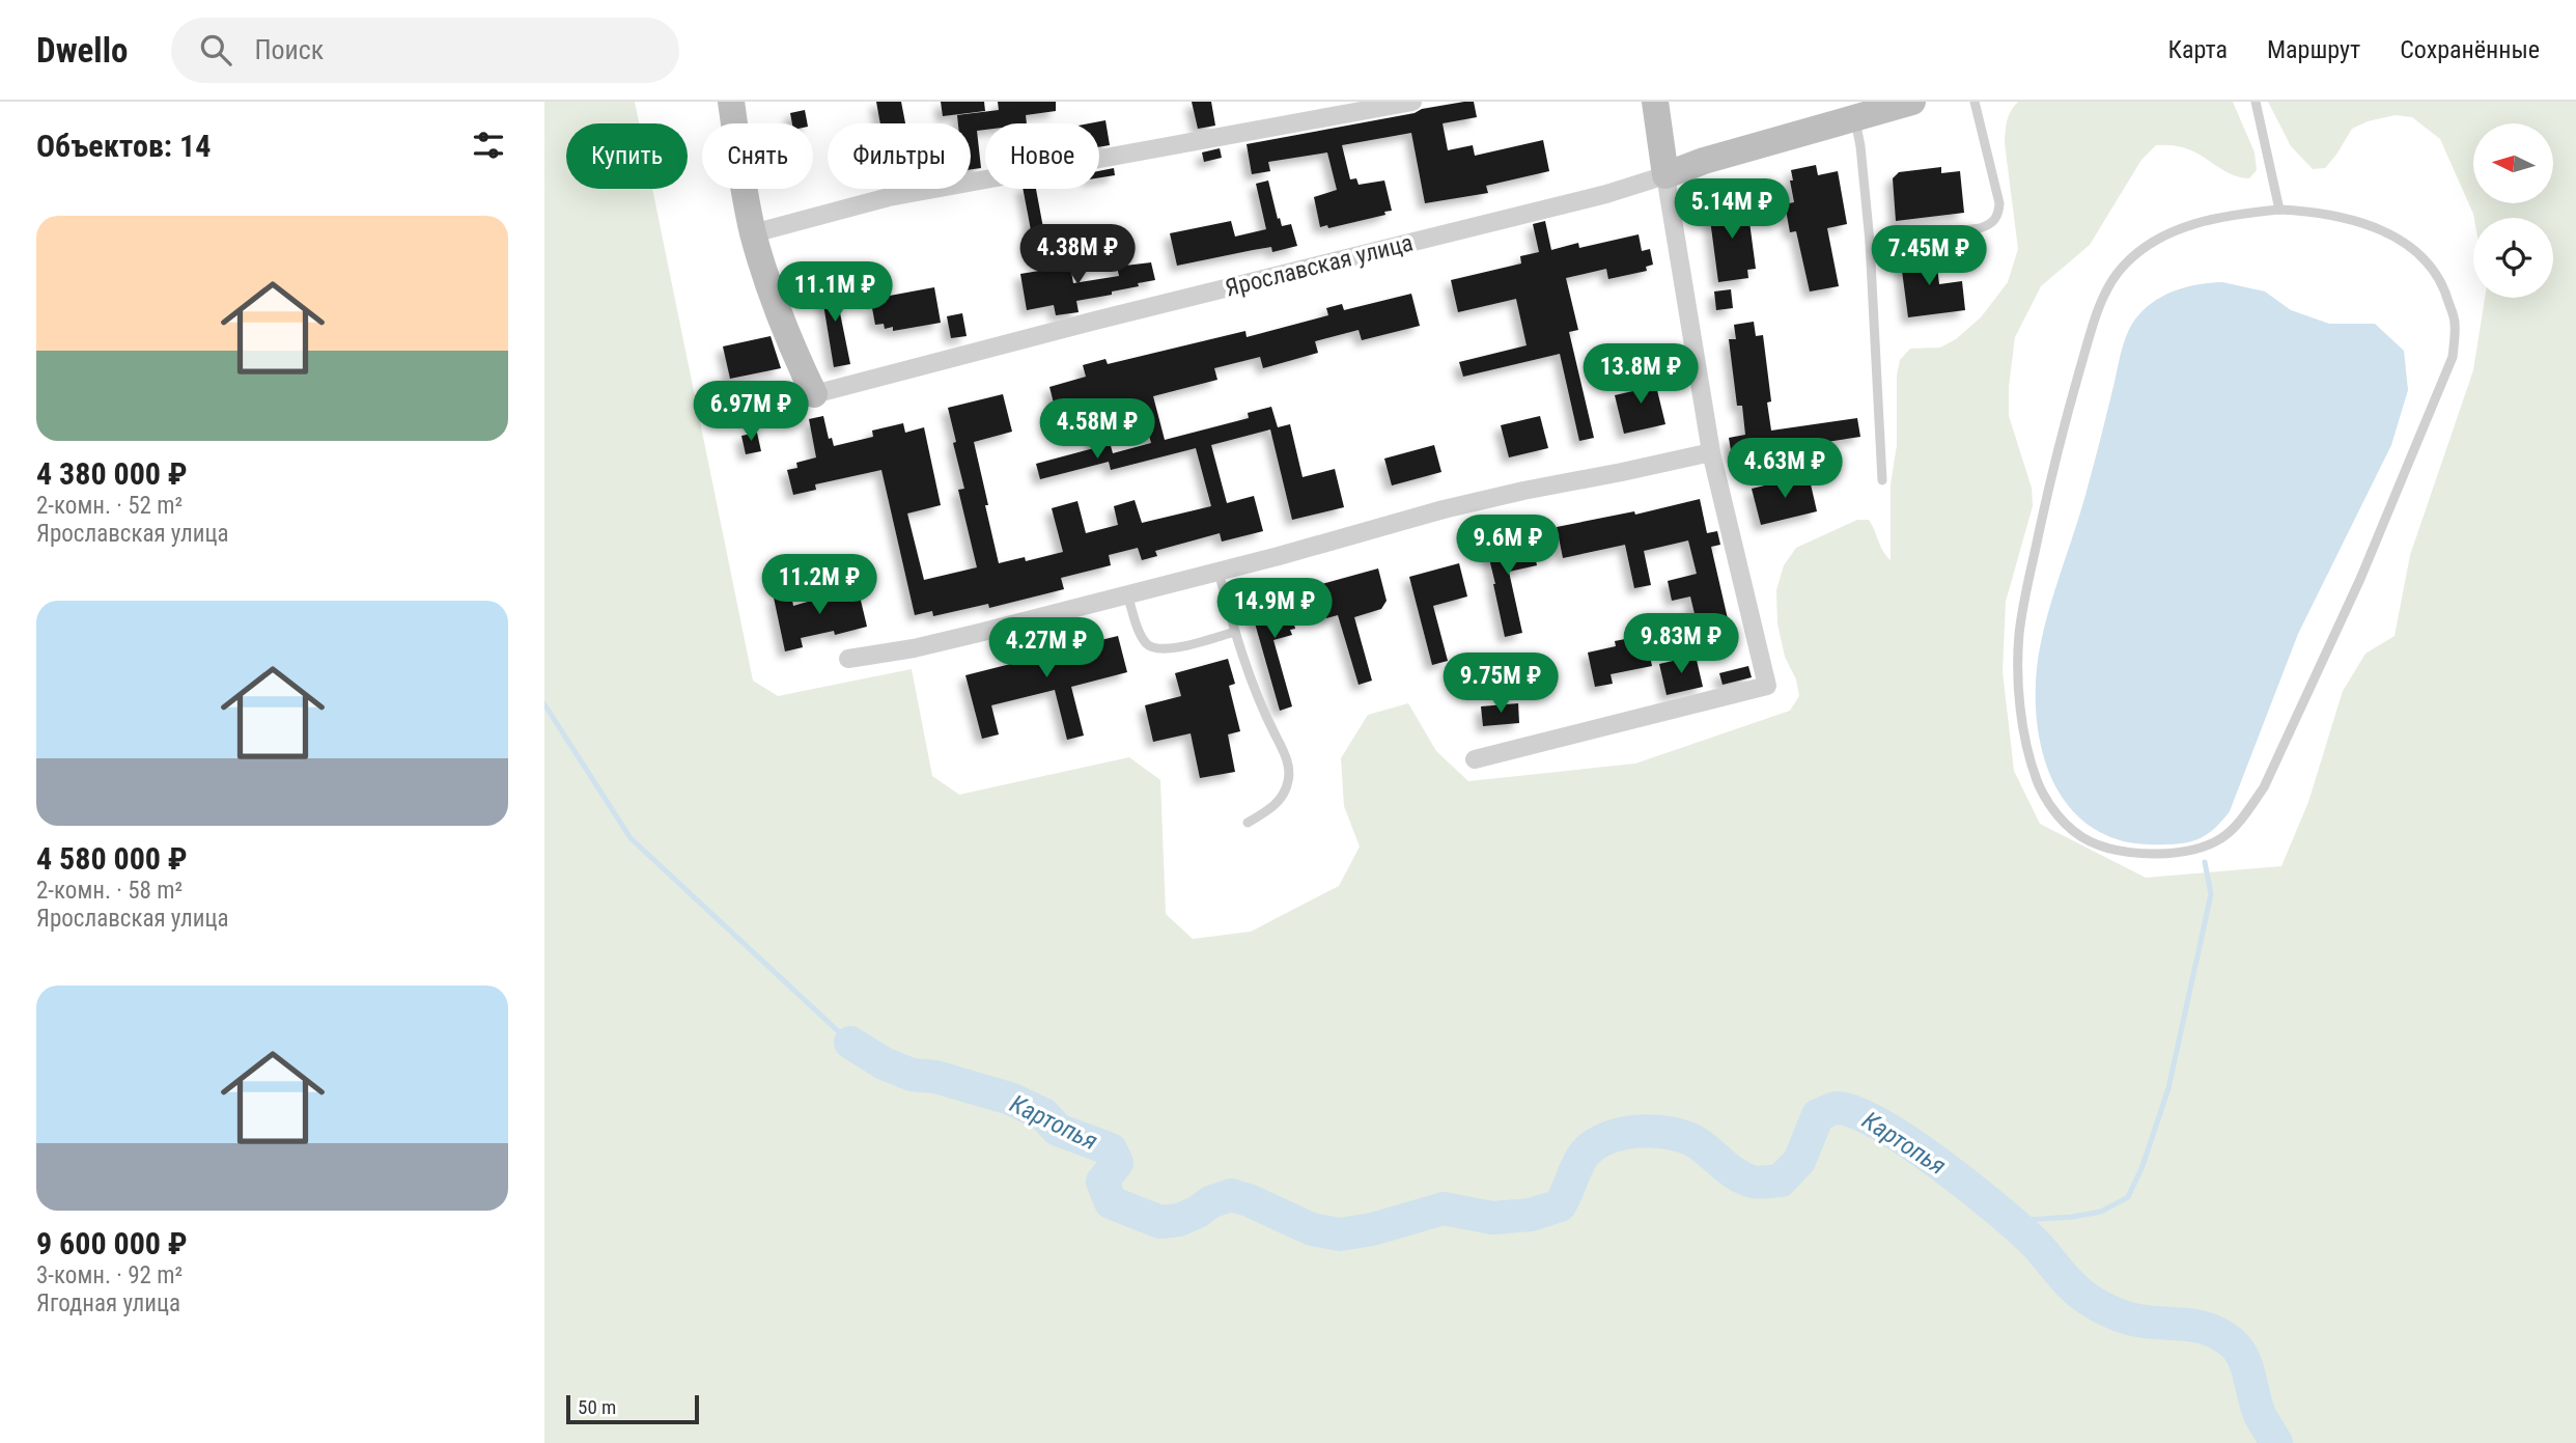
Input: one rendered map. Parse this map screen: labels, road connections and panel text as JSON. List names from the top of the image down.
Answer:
{
  "streets": {
    "main road": ["Ярославская улица"]
  },
  "water": ["Картопья"],
  "scale_bar": "50 m",
  "north": "left",
  "page": {
    "header": "Dwello",
    "search": "Поиск",
    "nav": ["Карта", "Маршрут", "Сохранённые"],
    "heading": "Объектов: 14",
    "chip": [
      "Купить",
      "Снять",
      "Фильтры",
      "Новое"
    ],
    "price": [
      "5.14M ₽",
      "4.38M ₽",
      "7.45M ₽",
      "11.1M ₽",
      "13.8M ₽",
      "6.97M ₽",
      "4.58M ₽",
      "4.63M ₽",
      "9.6M ₽",
      "11.2M ₽",
      "14.9M ₽",
      "9.83M ₽",
      "4.27M ₽",
      "9.75M ₽"
    ],
    "list": [
      {
        "name": "4 380 000 ₽",
        "note": "2-комн. · 52 m² · Ярославская улица"
      },
      {
        "name": "4 580 000 ₽",
        "note": "2-комн. · 58 m² · Ярославская улица"
      },
      {
        "name": "9 600 000 ₽",
        "note": "3-комн. · 92 m² · Ягодная улица"
      }
    ],
    "scale": "50 m"
  }
}
